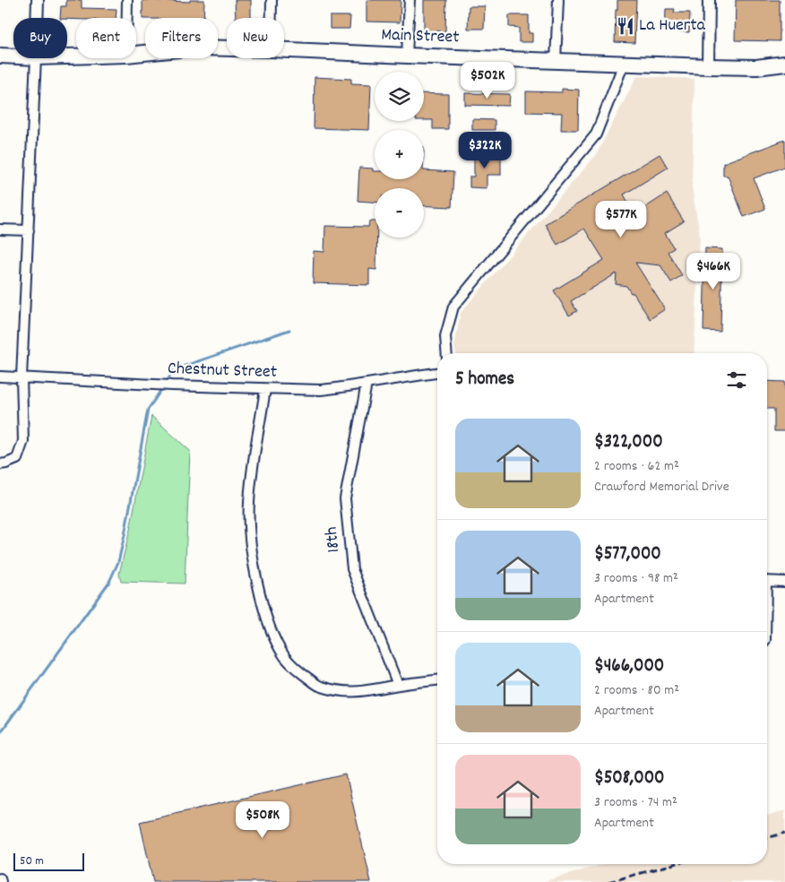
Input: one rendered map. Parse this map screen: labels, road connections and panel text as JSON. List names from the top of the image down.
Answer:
{
  "streets": {
    "main road": ["Main Street"],
    "street": ["Chestnut Street", "18th"]
  },
  "crossings": [
    ["Chestnut Street", "18th"]
  ],
  "places": {
    "restaurant": ["La Huerta"]
  },
  "scale_bar": "50 m",
  "page": {
    "chip": [
      "Buy",
      "Rent",
      "Filters",
      "New"
    ],
    "price": [
      "$502K",
      "$322K",
      "$577K",
      "$466K",
      "$508K"
    ],
    "map_buttons": ["+", "−"],
    "heading": "5 homes",
    "list": [
      {
        "name": "$322,000",
        "note": "2 rooms · 62 m² · Crawford Memorial Drive"
      },
      {
        "name": "$577,000",
        "note": "3 rooms · 98 m² · Apartment"
      },
      {
        "name": "$466,000",
        "note": "2 rooms · 80 m² · Apartment"
      },
      {
        "name": "$508,000",
        "note": "3 rooms · 74 m² · Apartment"
      }
    ],
    "scale": "50 m"
  }
}
